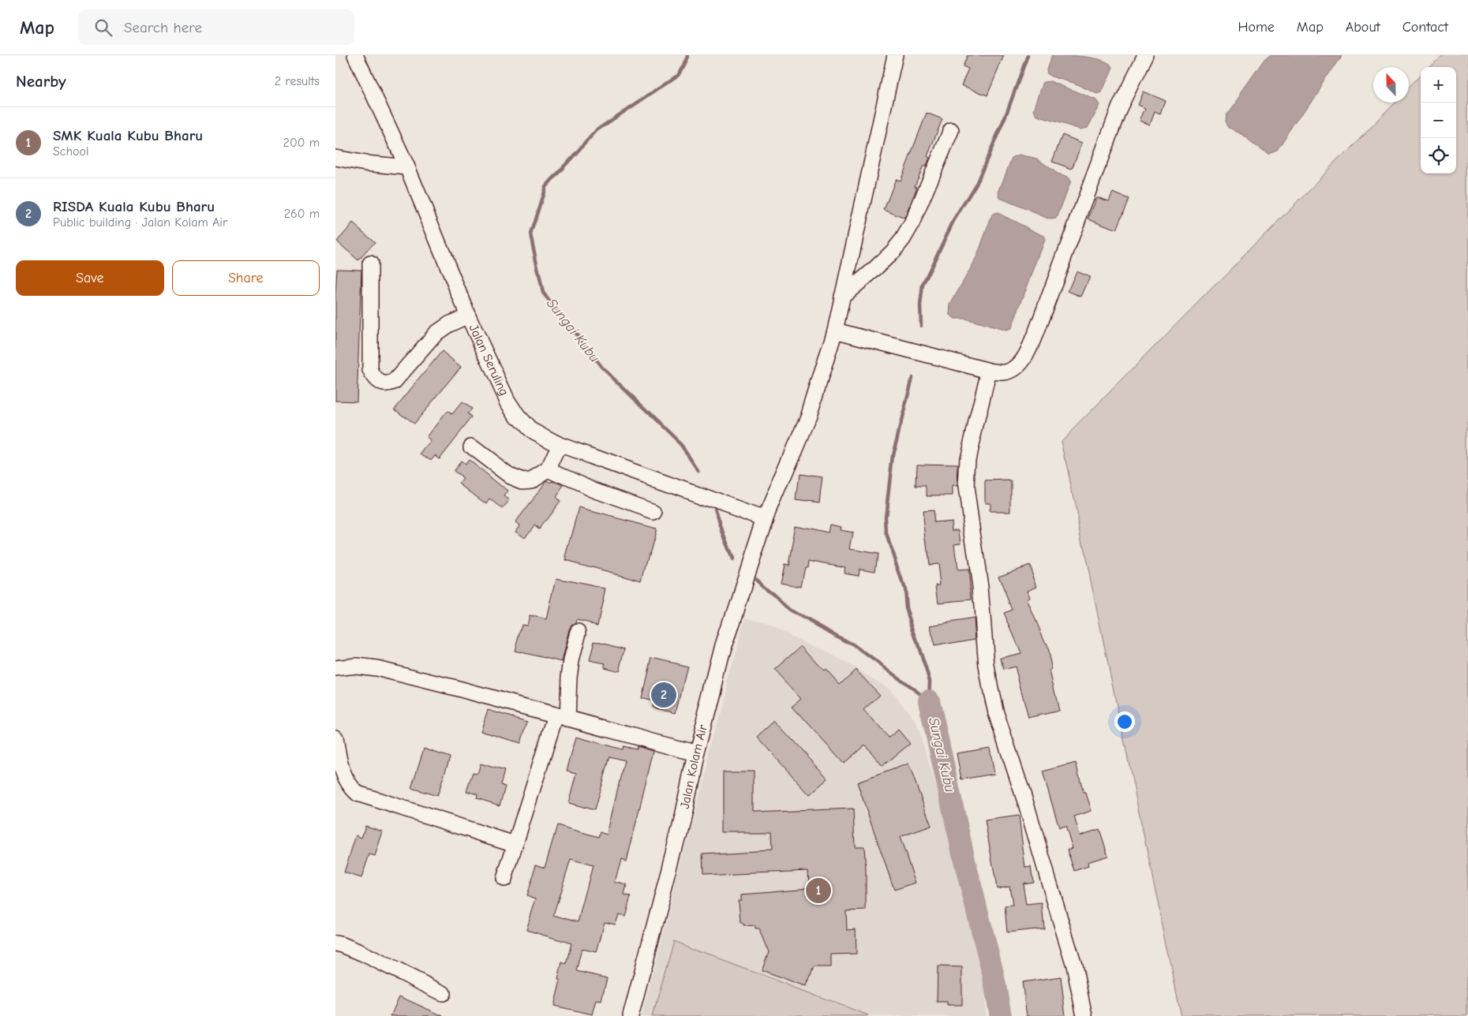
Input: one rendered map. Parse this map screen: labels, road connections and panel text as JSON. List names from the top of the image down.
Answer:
{
  "streets": {
    "street": ["Jalan Seruling", "Jalan Kolam Air"]
  },
  "crossings": [
    ["Jalan Seruling", "Jalan Kolam Air"]
  ],
  "water": ["Sungai Kubu"],
  "north": "top",
  "page": {
    "header": "Map",
    "search": "Search here",
    "nav": [
      "Home",
      "Map",
      "About",
      "Contact"
    ],
    "heading": ["Nearby", "2 results"],
    "map_buttons": ["+", "−"],
    "list": [
      {
        "mark": "1",
        "name": "SMK Kuala Kubu Bharu",
        "note": "School",
        "value": "200 m"
      },
      {
        "mark": "2",
        "name": "RISDA Kuala Kubu Bharu",
        "note": "Public building · Jalan Kolam Air",
        "value": "260 m"
      }
    ],
    "buttons": ["Save", "Share"],
    "pins": ["2", "1"]
  }
}
